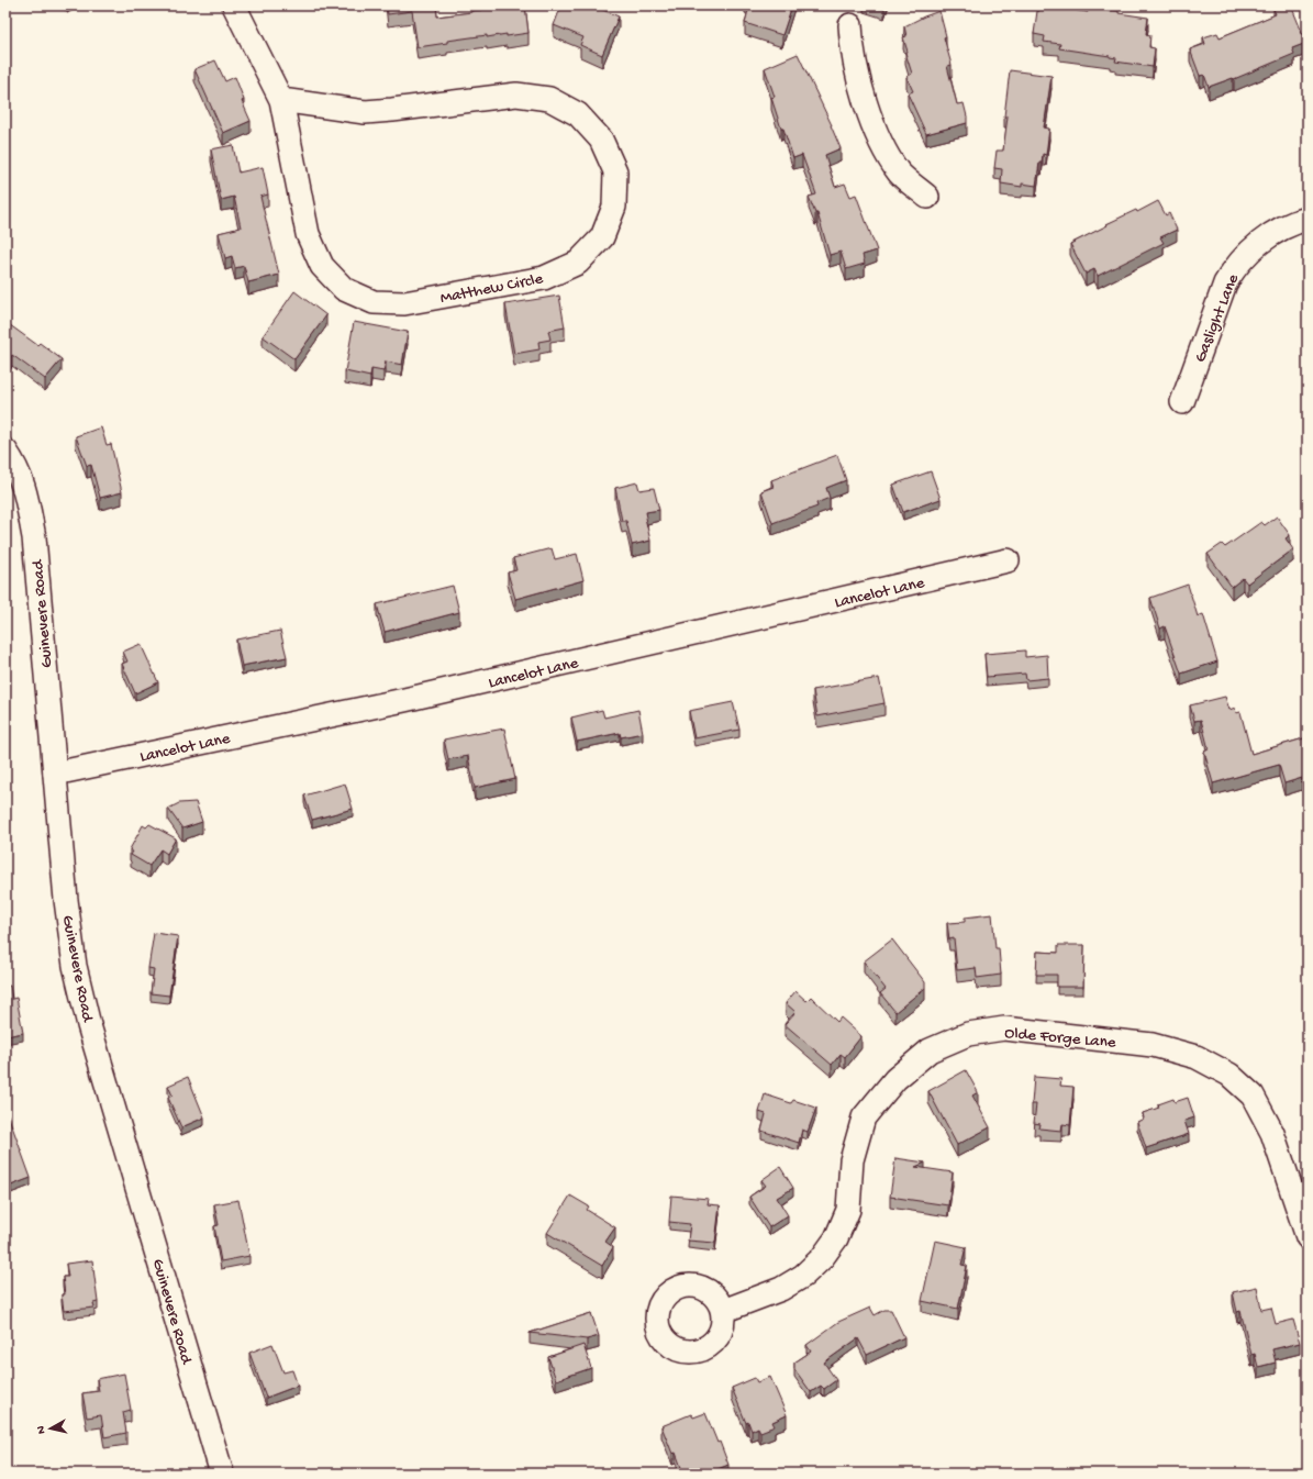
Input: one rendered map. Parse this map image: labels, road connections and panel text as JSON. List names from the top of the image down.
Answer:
{
  "streets": {
    "street": [
      "Matthew Circle",
      "Gaslight Lane",
      "Lancelot Lane",
      "Guinevere Road",
      "Olde Forge Lane"
    ]
  },
  "crossings": [
    ["Lancelot Lane", "Guinevere Road"]
  ],
  "north": "left"
}
